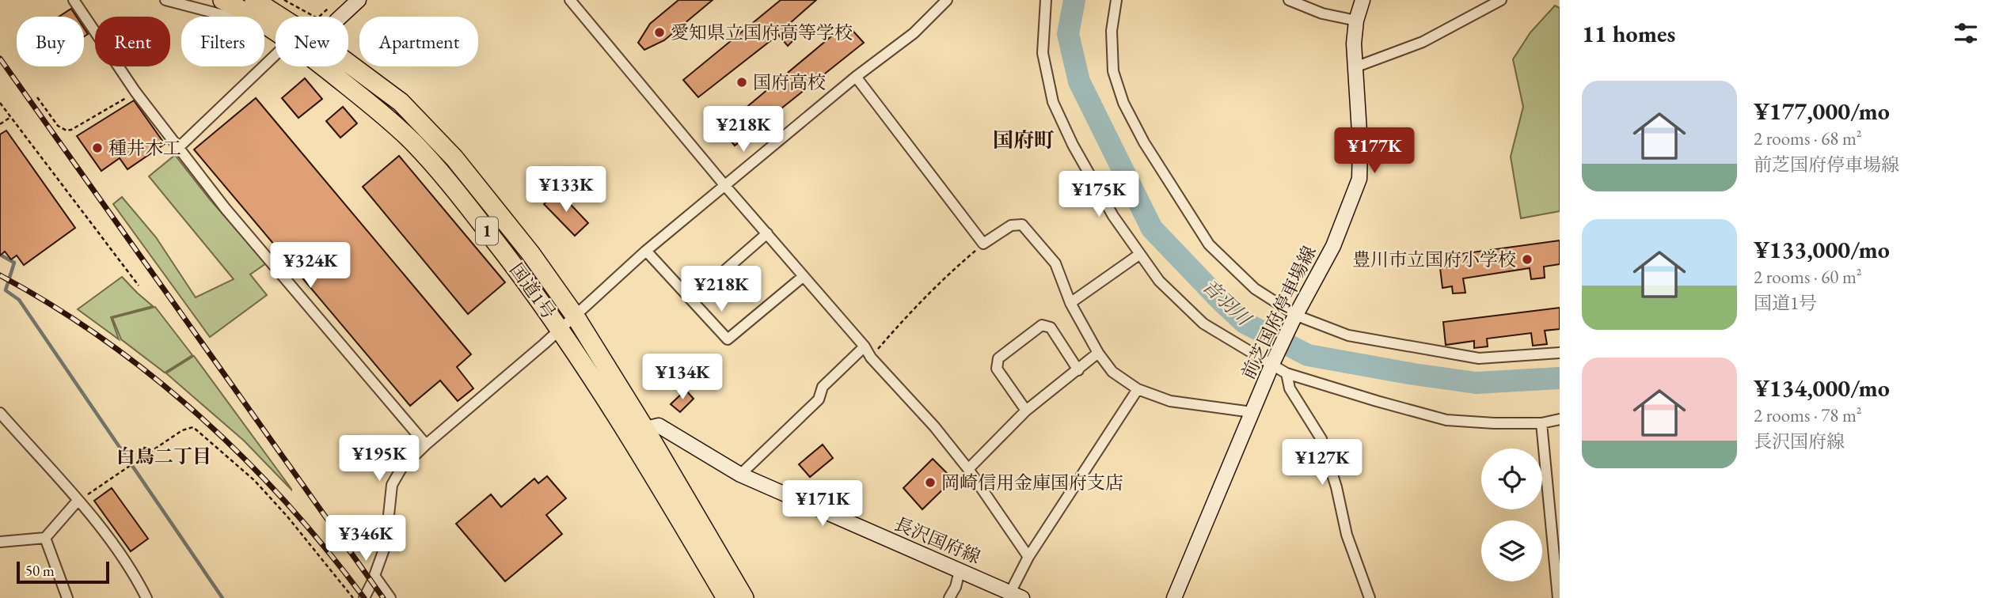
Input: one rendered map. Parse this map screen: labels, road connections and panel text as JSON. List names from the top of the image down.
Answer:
{
  "streets": {
    "highway": ["1", "国道1号"],
    "main road": ["前芝国府停車場線", "長沢国府線"]
  },
  "crossings": [
    ["国道1号", "長沢国府線"]
  ],
  "districts": ["国府町", "白鳥二丁目"],
  "water": ["音羽川"],
  "places": [
    "愛知県立国府高等学校",
    "国府高校",
    "種井木工",
    "豊川市立国府小学校",
    "岡崎信用金庫国府支店"
  ],
  "scale_bar": "50 m",
  "page": {
    "heading": "11 homes",
    "chip": [
      "Buy",
      "Rent",
      "Filters",
      "New",
      "Apartment"
    ],
    "list": [
      {
        "name": "¥177,000/mo",
        "note": "2 rooms · 68 m² · 前芝国府停車場線"
      },
      {
        "name": "¥133,000/mo",
        "note": "2 rooms · 60 m² · 国道1号"
      },
      {
        "name": "¥134,000/mo",
        "note": "2 rooms · 78 m² · 長沢国府線"
      }
    ],
    "price": [
      "¥218K",
      "¥177K",
      "¥133K",
      "¥175K",
      "¥324K",
      "¥218K",
      "¥134K",
      "¥195K",
      "¥127K",
      "¥171K",
      "¥346K"
    ],
    "scale": "50 m"
  }
}
